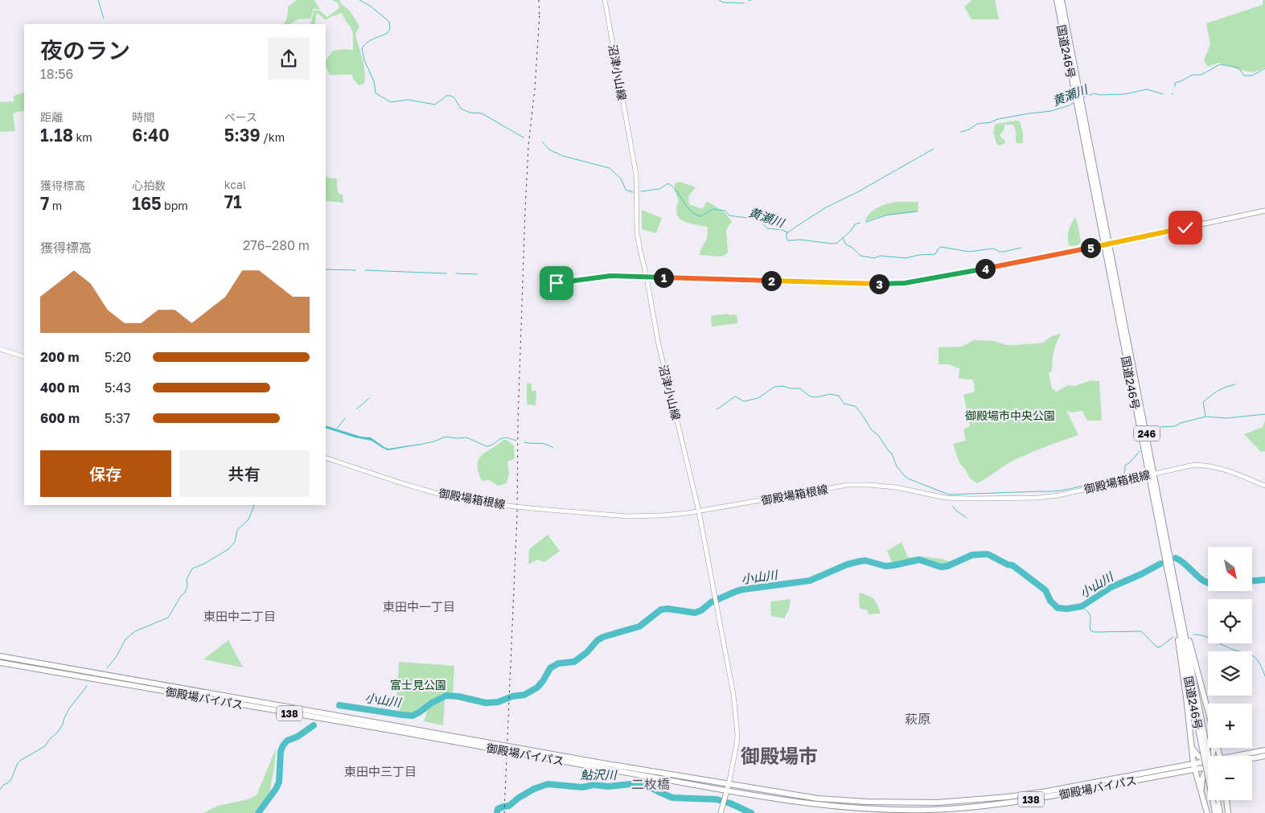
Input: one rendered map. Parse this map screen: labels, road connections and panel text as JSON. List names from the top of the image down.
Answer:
{
  "streets": {
    "highway": [
      "国道246号",
      "246",
      "御殿場バイパス",
      "138"
    ],
    "main road": ["沼津小山線", "御殿場箱根線"]
  },
  "crossings": [
    ["国道246号", "246"],
    ["国道246号", "御殿場箱根線"],
    ["沼津小山線", "御殿場箱根線"],
    ["沼津小山線", "御殿場バイパス"],
    ["246", "御殿場バイパス"]
  ],
  "districts": [
    "東田中一丁目",
    "東田中二丁目",
    "萩原",
    "御殿場市",
    "東田中三丁目",
    "二枚橋"
  ],
  "water": ["黄瀬川", "小山川", "鮎沢川"],
  "parks": ["御殿場市中央公園", "富士見公園"],
  "north": "bottom right",
  "page": {
    "heading": ["夜のラン", "18:56"],
    "stats": [
      ["距離", "1.18 km"],
      ["時間", "6:40"],
      ["ペース", "5:39 /km"],
      ["獲得標高", "7 m"],
      ["心拍数", "165 bpm"],
      ["kcal", "71"]
    ],
    "chart": ["獲得標高", "276–280 m"],
    "pins": [
      "5",
      "4",
      "1",
      "2",
      "3"
    ],
    "list": [
      {
        "name": "200 m",
        "note": "5:20"
      },
      {
        "name": "400 m",
        "note": "5:43"
      },
      {
        "name": "600 m",
        "note": "5:37"
      }
    ],
    "buttons": ["保存", "共有"],
    "map_buttons": ["+", "−"]
  }
}
